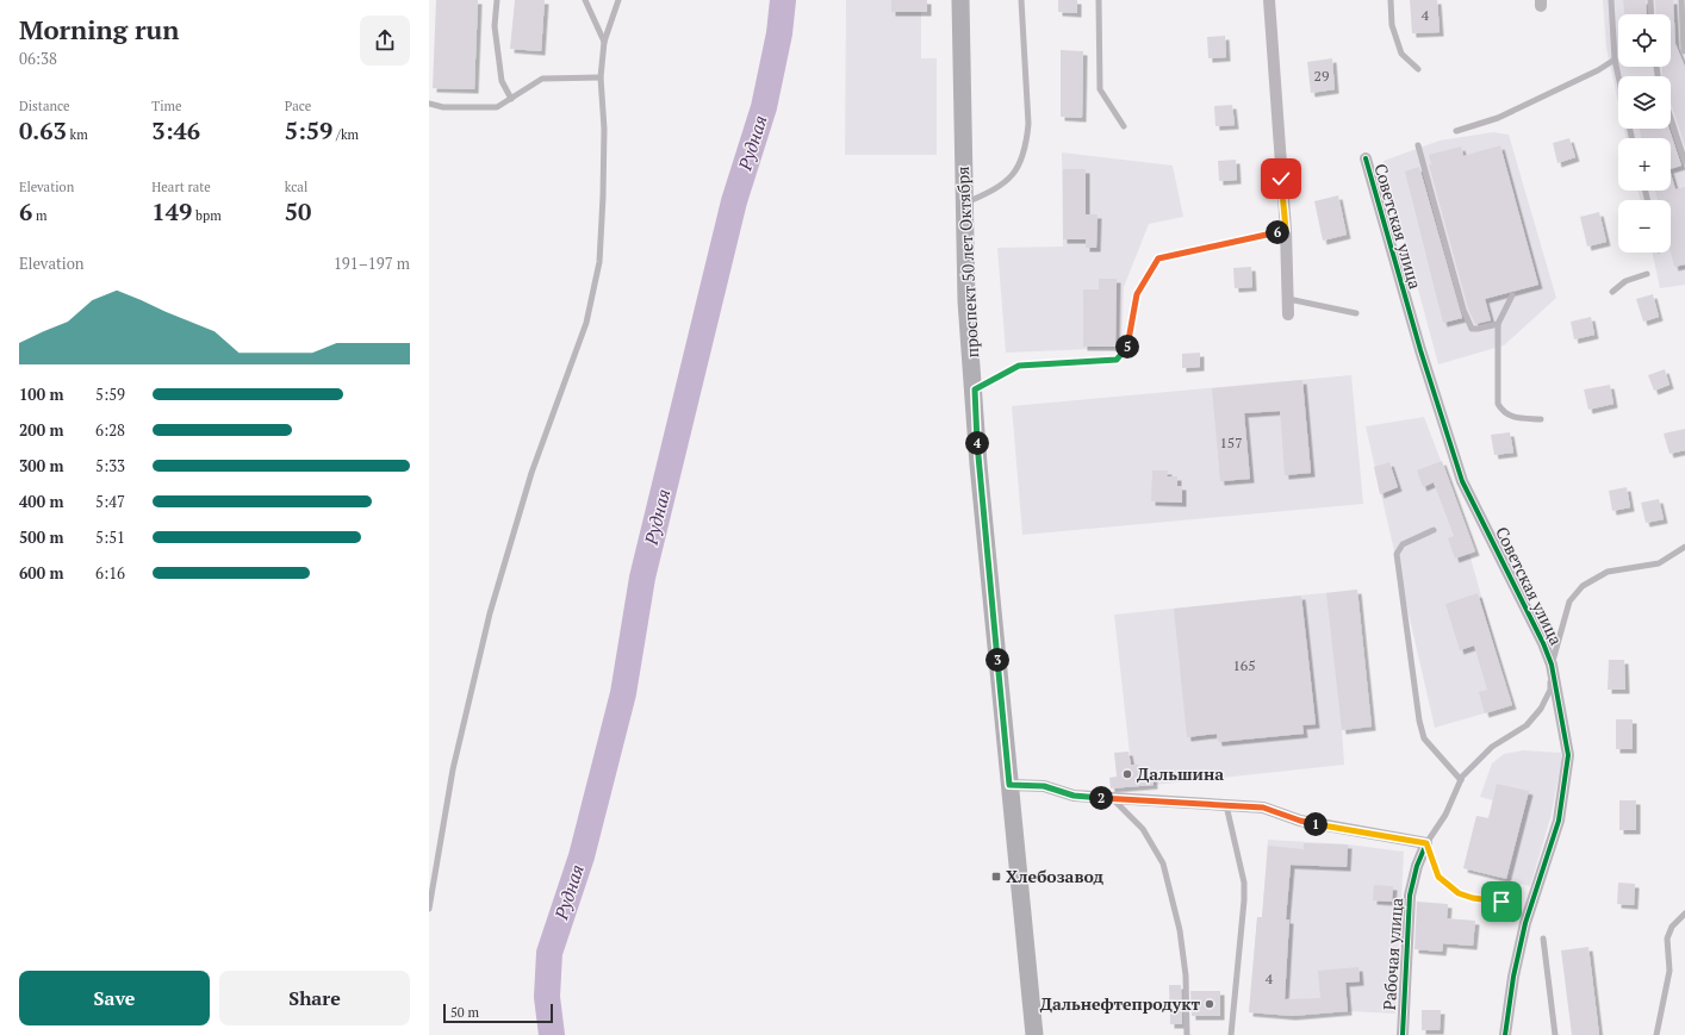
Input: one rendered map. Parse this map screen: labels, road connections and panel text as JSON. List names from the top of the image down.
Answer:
{
  "streets": {
    "main road": ["проспект 50 лет Октября"],
    "street": ["Советская улица", "Рабочая улица"]
  },
  "water": ["Рудная"],
  "places": {
    "other": ["Дальшина", "Дальнефтепродукт"],
    "transit": ["Хлебозавод"]
  },
  "house_numbers": [
    "4",
    "29",
    "157",
    "165",
    "4"
  ],
  "scale_bar": "50 m",
  "page": {
    "heading": ["Morning run", "06:38"],
    "map_buttons": ["+", "−"],
    "stats": [
      ["Distance", "0.63 km"],
      ["Time", "3:46"],
      ["Pace", "5:59 /km"],
      ["Elevation", "6 m"],
      ["Heart rate", "149 bpm"],
      ["kcal", "50"]
    ],
    "pins": [
      "6",
      "5",
      "4",
      "3",
      "2",
      "1"
    ],
    "chart": ["Elevation", "191–197 m"],
    "list": [
      {
        "name": "100 m",
        "note": "5:59"
      },
      {
        "name": "200 m",
        "note": "6:28"
      },
      {
        "name": "300 m",
        "note": "5:33"
      },
      {
        "name": "400 m",
        "note": "5:47"
      },
      {
        "name": "500 m",
        "note": "5:51"
      },
      {
        "name": "600 m",
        "note": "6:16"
      }
    ],
    "buttons": ["Save", "Share"],
    "scale": "50 m"
  }
}
